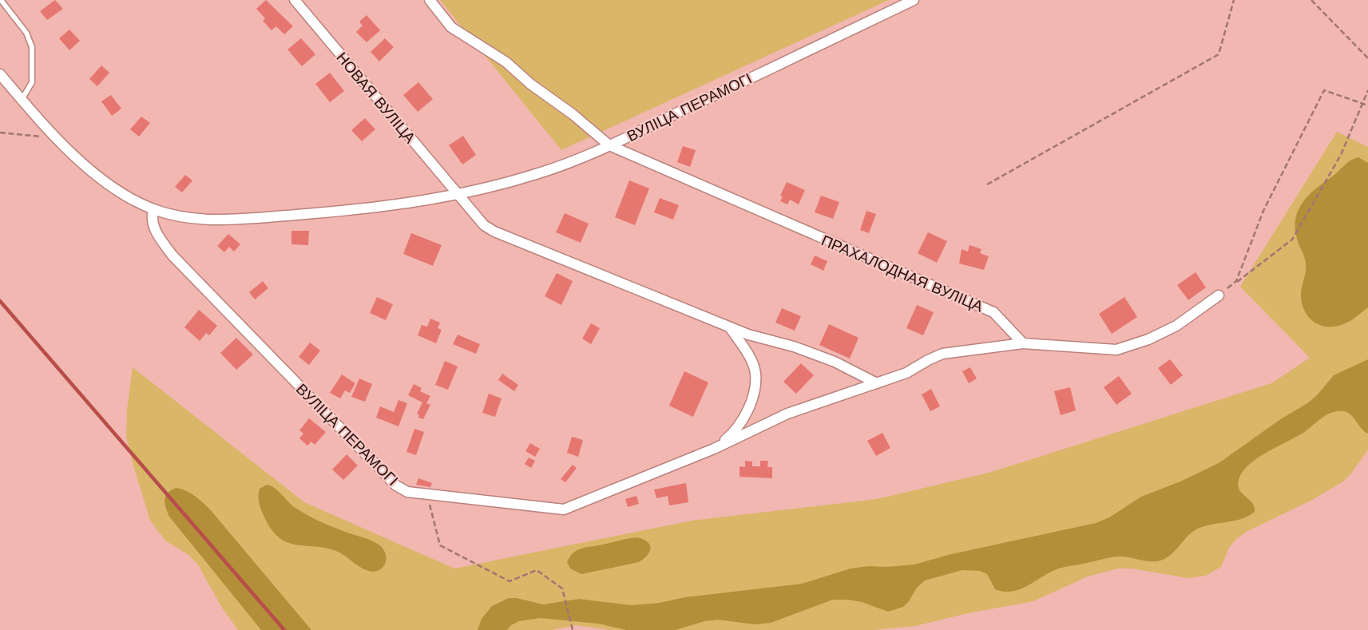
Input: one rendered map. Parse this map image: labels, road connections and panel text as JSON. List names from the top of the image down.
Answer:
{
  "streets": {
    "street": ["НОВАЯ ВУЛІЦА", "ВУЛІЦА ПЕРАМОГІ", "ПРАХАЛОДНАЯ ВУЛІЦА"]
  },
  "crossings": [
    ["НОВАЯ ВУЛІЦА", "ВУЛІЦА ПЕРАМОГІ"],
    ["ВУЛІЦА ПЕРАМОГІ", "ПРАХАЛОДНАЯ ВУЛІЦА"]
  ]
}
